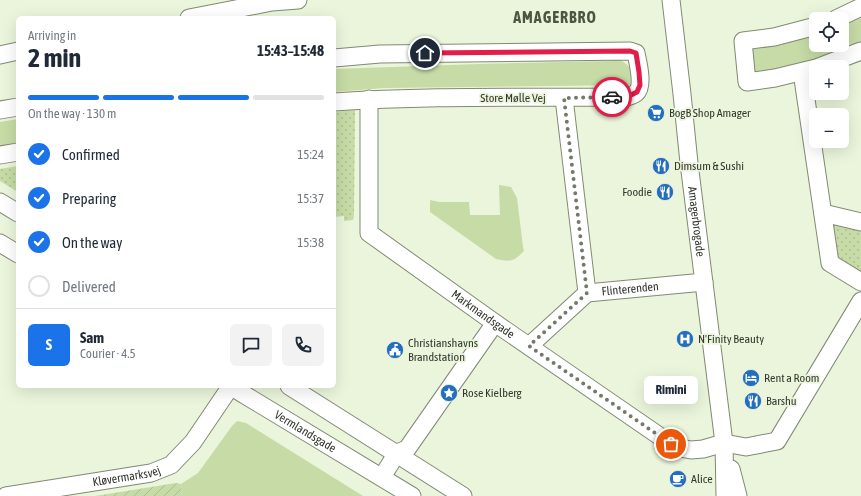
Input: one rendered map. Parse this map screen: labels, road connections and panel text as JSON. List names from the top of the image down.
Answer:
{
  "streets": {
    "street": [
      "Store Mølle Vej",
      "Amagerbrogade",
      "Flinterenden",
      "Markmandsgade",
      "Vermlandsgade",
      "Kløvermarksvej"
    ]
  },
  "crossings": [
    ["Store Mølle Vej", "Markmandsgade"],
    ["Amagerbrogade", "Flinterenden"],
    ["Amagerbrogade", "Markmandsgade"],
    ["Flinterenden", "Markmandsgade"]
  ],
  "districts": ["AMAGERBRO"],
  "places": {
    "supermarket": ["BogB Shop Amager"],
    "restaurant": ["Dimsum & Sushi", "Foodie", "Barshu"],
    "hospital": ["N'Finity Beauty"],
    "public building": ["Christianshavns Brandstation"],
    "hotel": ["Rent a Room"],
    "place": ["Rose Kielberg"],
    "other": ["Rimini"],
    "cafe": ["Alice"]
  },
  "page": {
    "map_buttons": ["+", "−"],
    "heading": ["2 min", "Arriving in", "15:43–15:48"],
    "panel": ["Sam", "Courier · 4.5"],
    "bar": "On the way · 130 m",
    "list": [
      ["Confirmed", "15:24"],
      ["Preparing", "15:37"],
      ["On the way", "15:38"],
      "Delivered"
    ],
    "round": "S",
    "bubble": "Rimini"
  }
}
